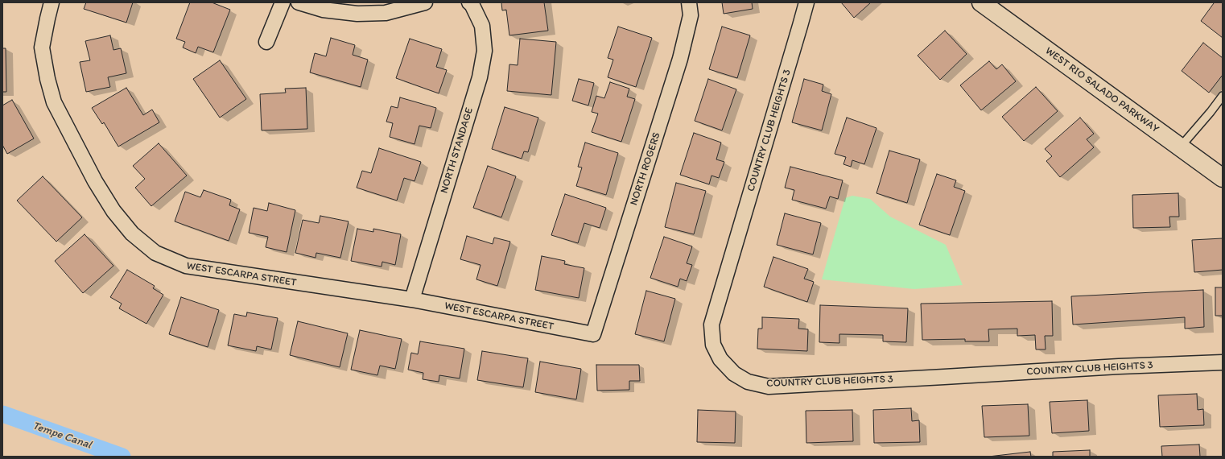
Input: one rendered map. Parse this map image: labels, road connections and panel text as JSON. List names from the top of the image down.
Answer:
{
  "streets": {
    "main road": ["WEST RIO SALADO PARKWAY"],
    "street": [
      "COUNTRY CLUB HEIGHTS 3",
      "NORTH STANDAGE",
      "NORTH ROGERS",
      "WEST ESCARPA STREET"
    ]
  },
  "crossings": [
    ["NORTH STANDAGE", "WEST ESCARPA STREET"],
    ["NORTH ROGERS", "WEST ESCARPA STREET"]
  ],
  "water": ["Tempe Canal"]
}
